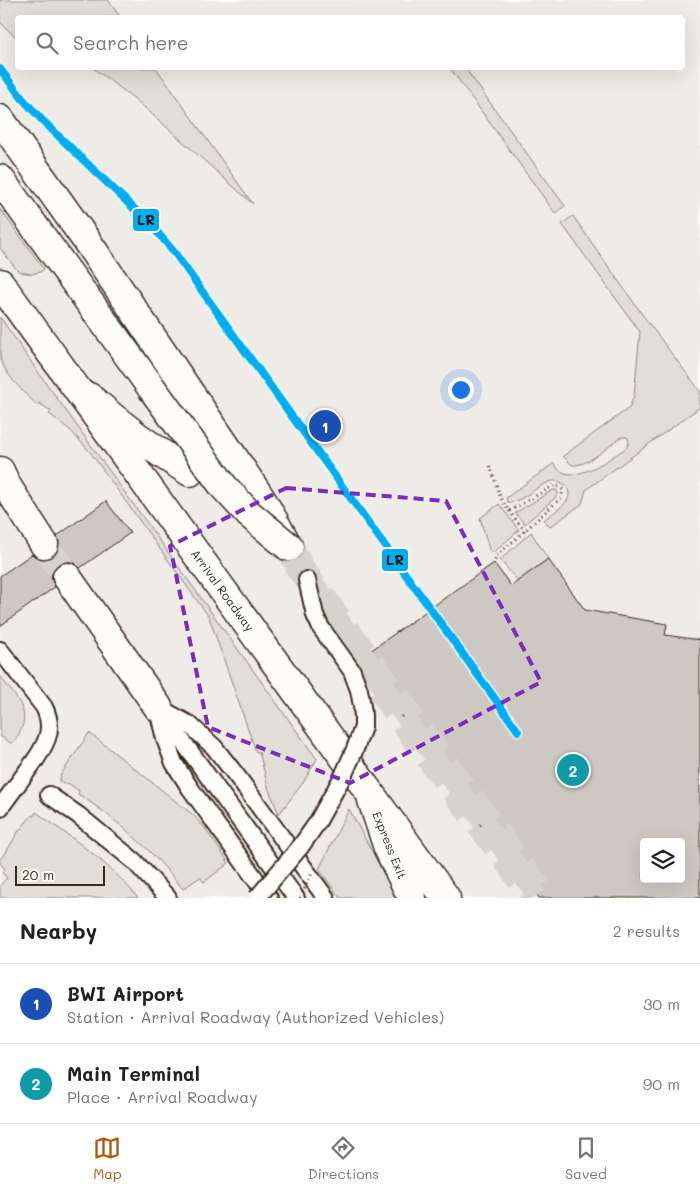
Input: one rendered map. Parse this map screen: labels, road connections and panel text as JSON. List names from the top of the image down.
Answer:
{
  "streets": {
    "main road": ["Arrival Roadway", "Express Exit"]
  },
  "crossings": [
    ["Arrival Roadway", "Express Exit"]
  ],
  "lines": ["transit line LR"],
  "scale_bar": "20 m",
  "page": {
    "search": "Search here",
    "pins": ["1", "2"],
    "scale": "20 m",
    "heading": ["Nearby", "2 results"],
    "list": [
      {
        "mark": "1",
        "name": "BWI Airport",
        "note": "Station · Arrival Roadway (Authorized Vehicles)",
        "value": "30 m"
      },
      {
        "mark": "2",
        "name": "Main Terminal",
        "note": "Place · Arrival Roadway",
        "value": "90 m"
      }
    ],
    "nav": ["Map", "Directions", "Saved"]
  }
}
